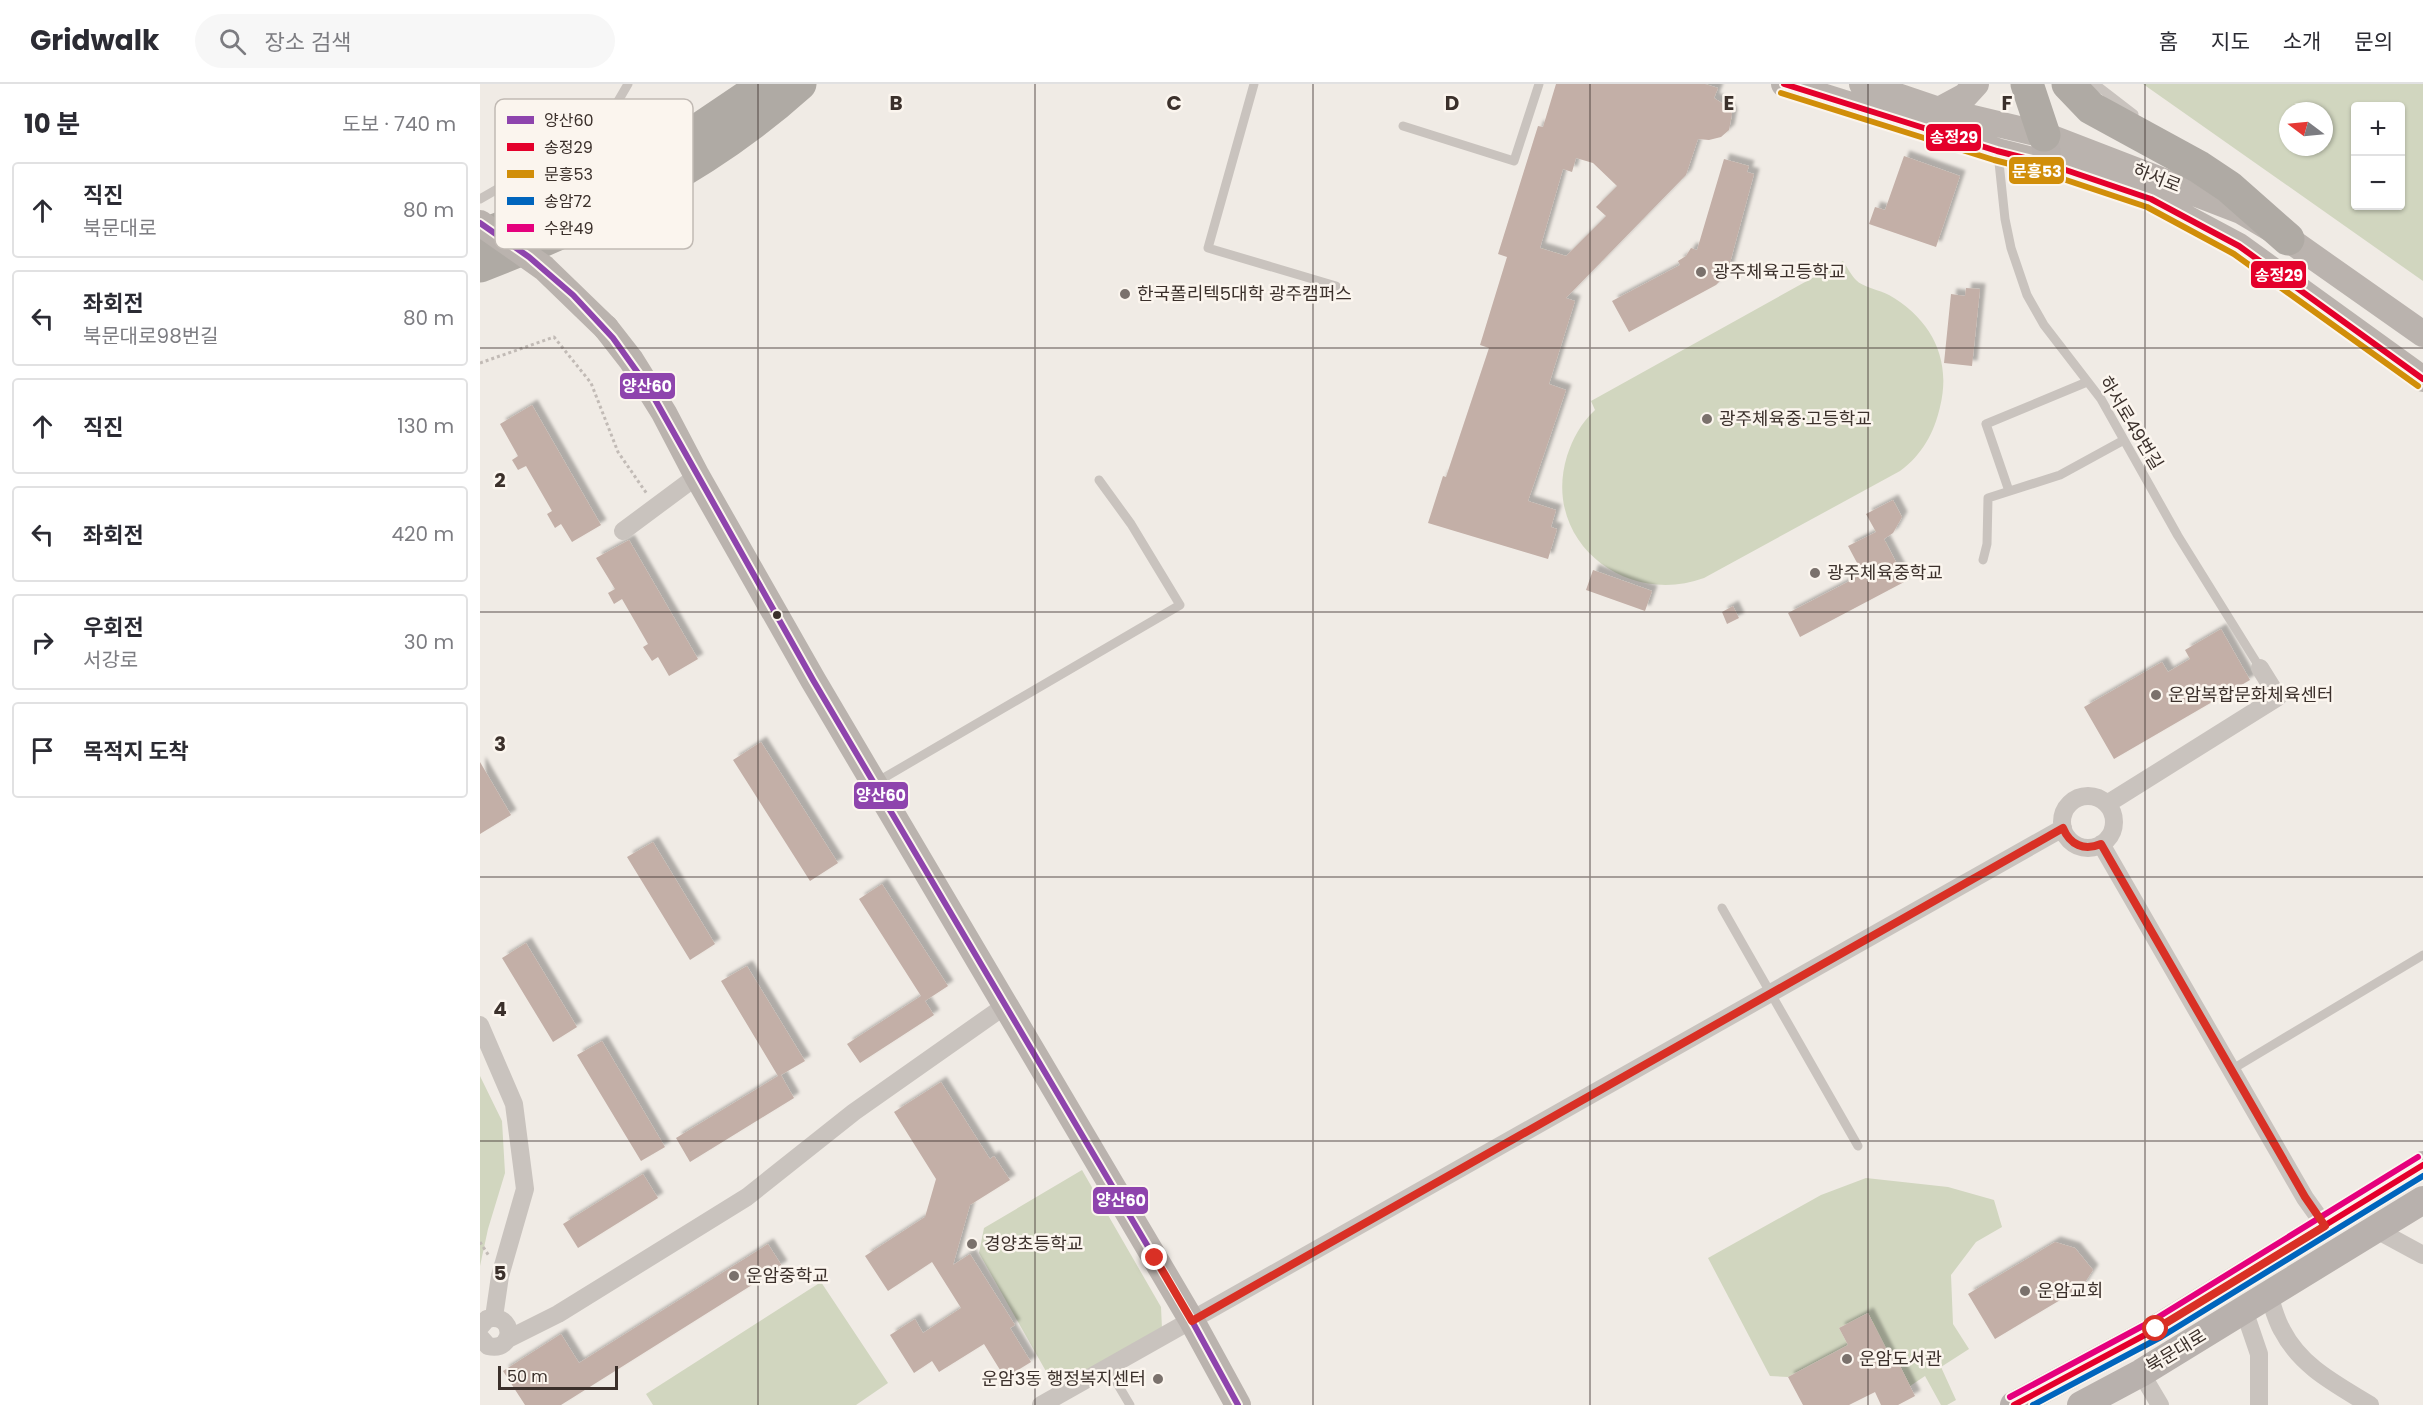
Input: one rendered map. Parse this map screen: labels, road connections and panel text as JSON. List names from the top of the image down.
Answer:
{
  "streets": {
    "main road": ["북문대로"],
    "street": ["하서로"],
    "lane": ["하서로49번길"]
  },
  "crossings": [
    ["하서로", "하서로49번길"]
  ],
  "places": [
    "광주체육고등학교",
    "한국폴리텍5대학 광주캠퍼스",
    "광주체육중·고등학교",
    "광주체육중학교",
    "운암복합문화체육센터",
    "경양초등학교",
    "운암중학교",
    "운암교회",
    "운암도서관",
    "운암3동 행정복지센터"
  ],
  "lines": [
    "transit line 송정29",
    "transit line 문흥53",
    "transit line 양산60",
    "transit line 수완49",
    "transit line 송암72"
  ],
  "legend": [
    "양산60",
    "송정29",
    "문흥53",
    "송암72",
    "수완49"
  ],
  "scale_bar": "50 m",
  "north": "left",
  "page": {
    "header": "Gridwalk",
    "search": "장소 검색",
    "nav": [
      "홈",
      "지도",
      "소개",
      "문의"
    ],
    "heading": ["10 분", "도보 · 740 m"],
    "map_buttons": ["+", "−"],
    "list": [
      ["직진", "북문대로", "80 m"],
      ["좌회전", "북문대로98번길", "80 m"],
      ["직진", "130 m"],
      ["좌회전", "420 m"],
      ["우회전", "서강로", "30 m"],
      "목적지 도착"
    ],
    "scale": "50 m"
  },
  "grid": {
    "columns": [
      "B",
      "C",
      "D",
      "E",
      "F"
    ],
    "rows": [
      "2",
      "3",
      "4",
      "5"
    ]
  }
}
